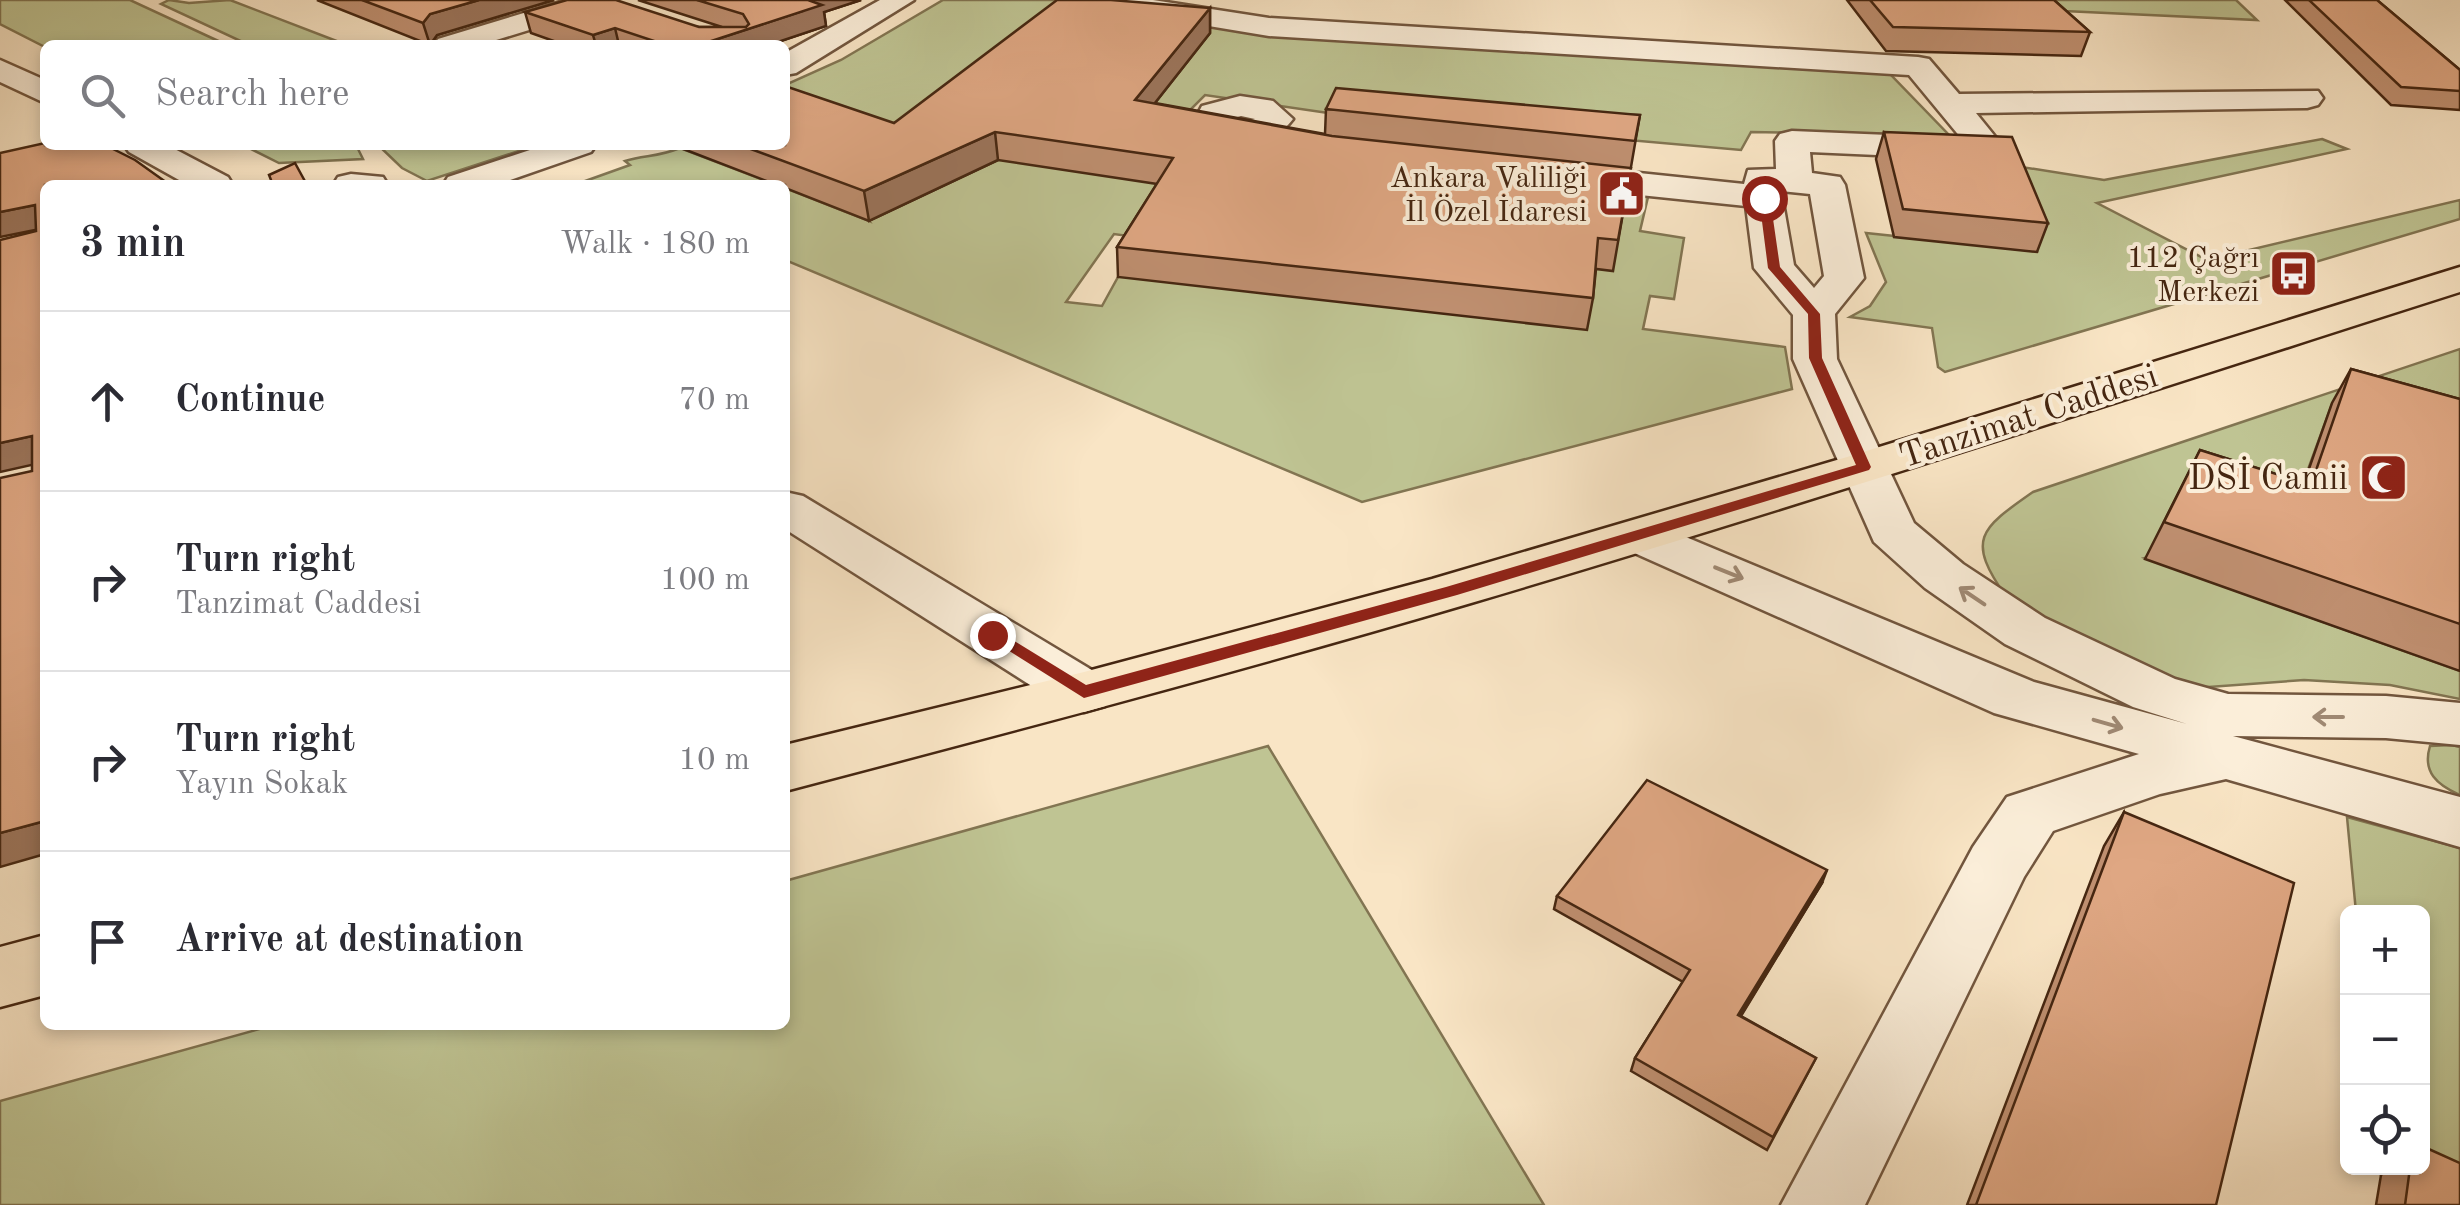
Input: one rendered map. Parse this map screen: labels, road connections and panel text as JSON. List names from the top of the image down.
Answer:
{
  "streets": {
    "main road": ["Tanzimat Caddesi"]
  },
  "places": {
    "public building": ["Ankara Valiliği İl Özel İdaresi"],
    "bus stop": ["112 Çağrı Merkezi"],
    "mosque": ["DSİ Camii"]
  },
  "page": {
    "search": "Search here",
    "heading": ["3 min", "Walk · 180 m"],
    "list": [
      ["Continue", "70 m"],
      ["Turn right", "Tanzimat Caddesi", "100 m"],
      ["Turn right", "Yayın Sokak", "10 m"],
      "Arrive at destination"
    ],
    "map_buttons": ["+", "−"]
  }
}
